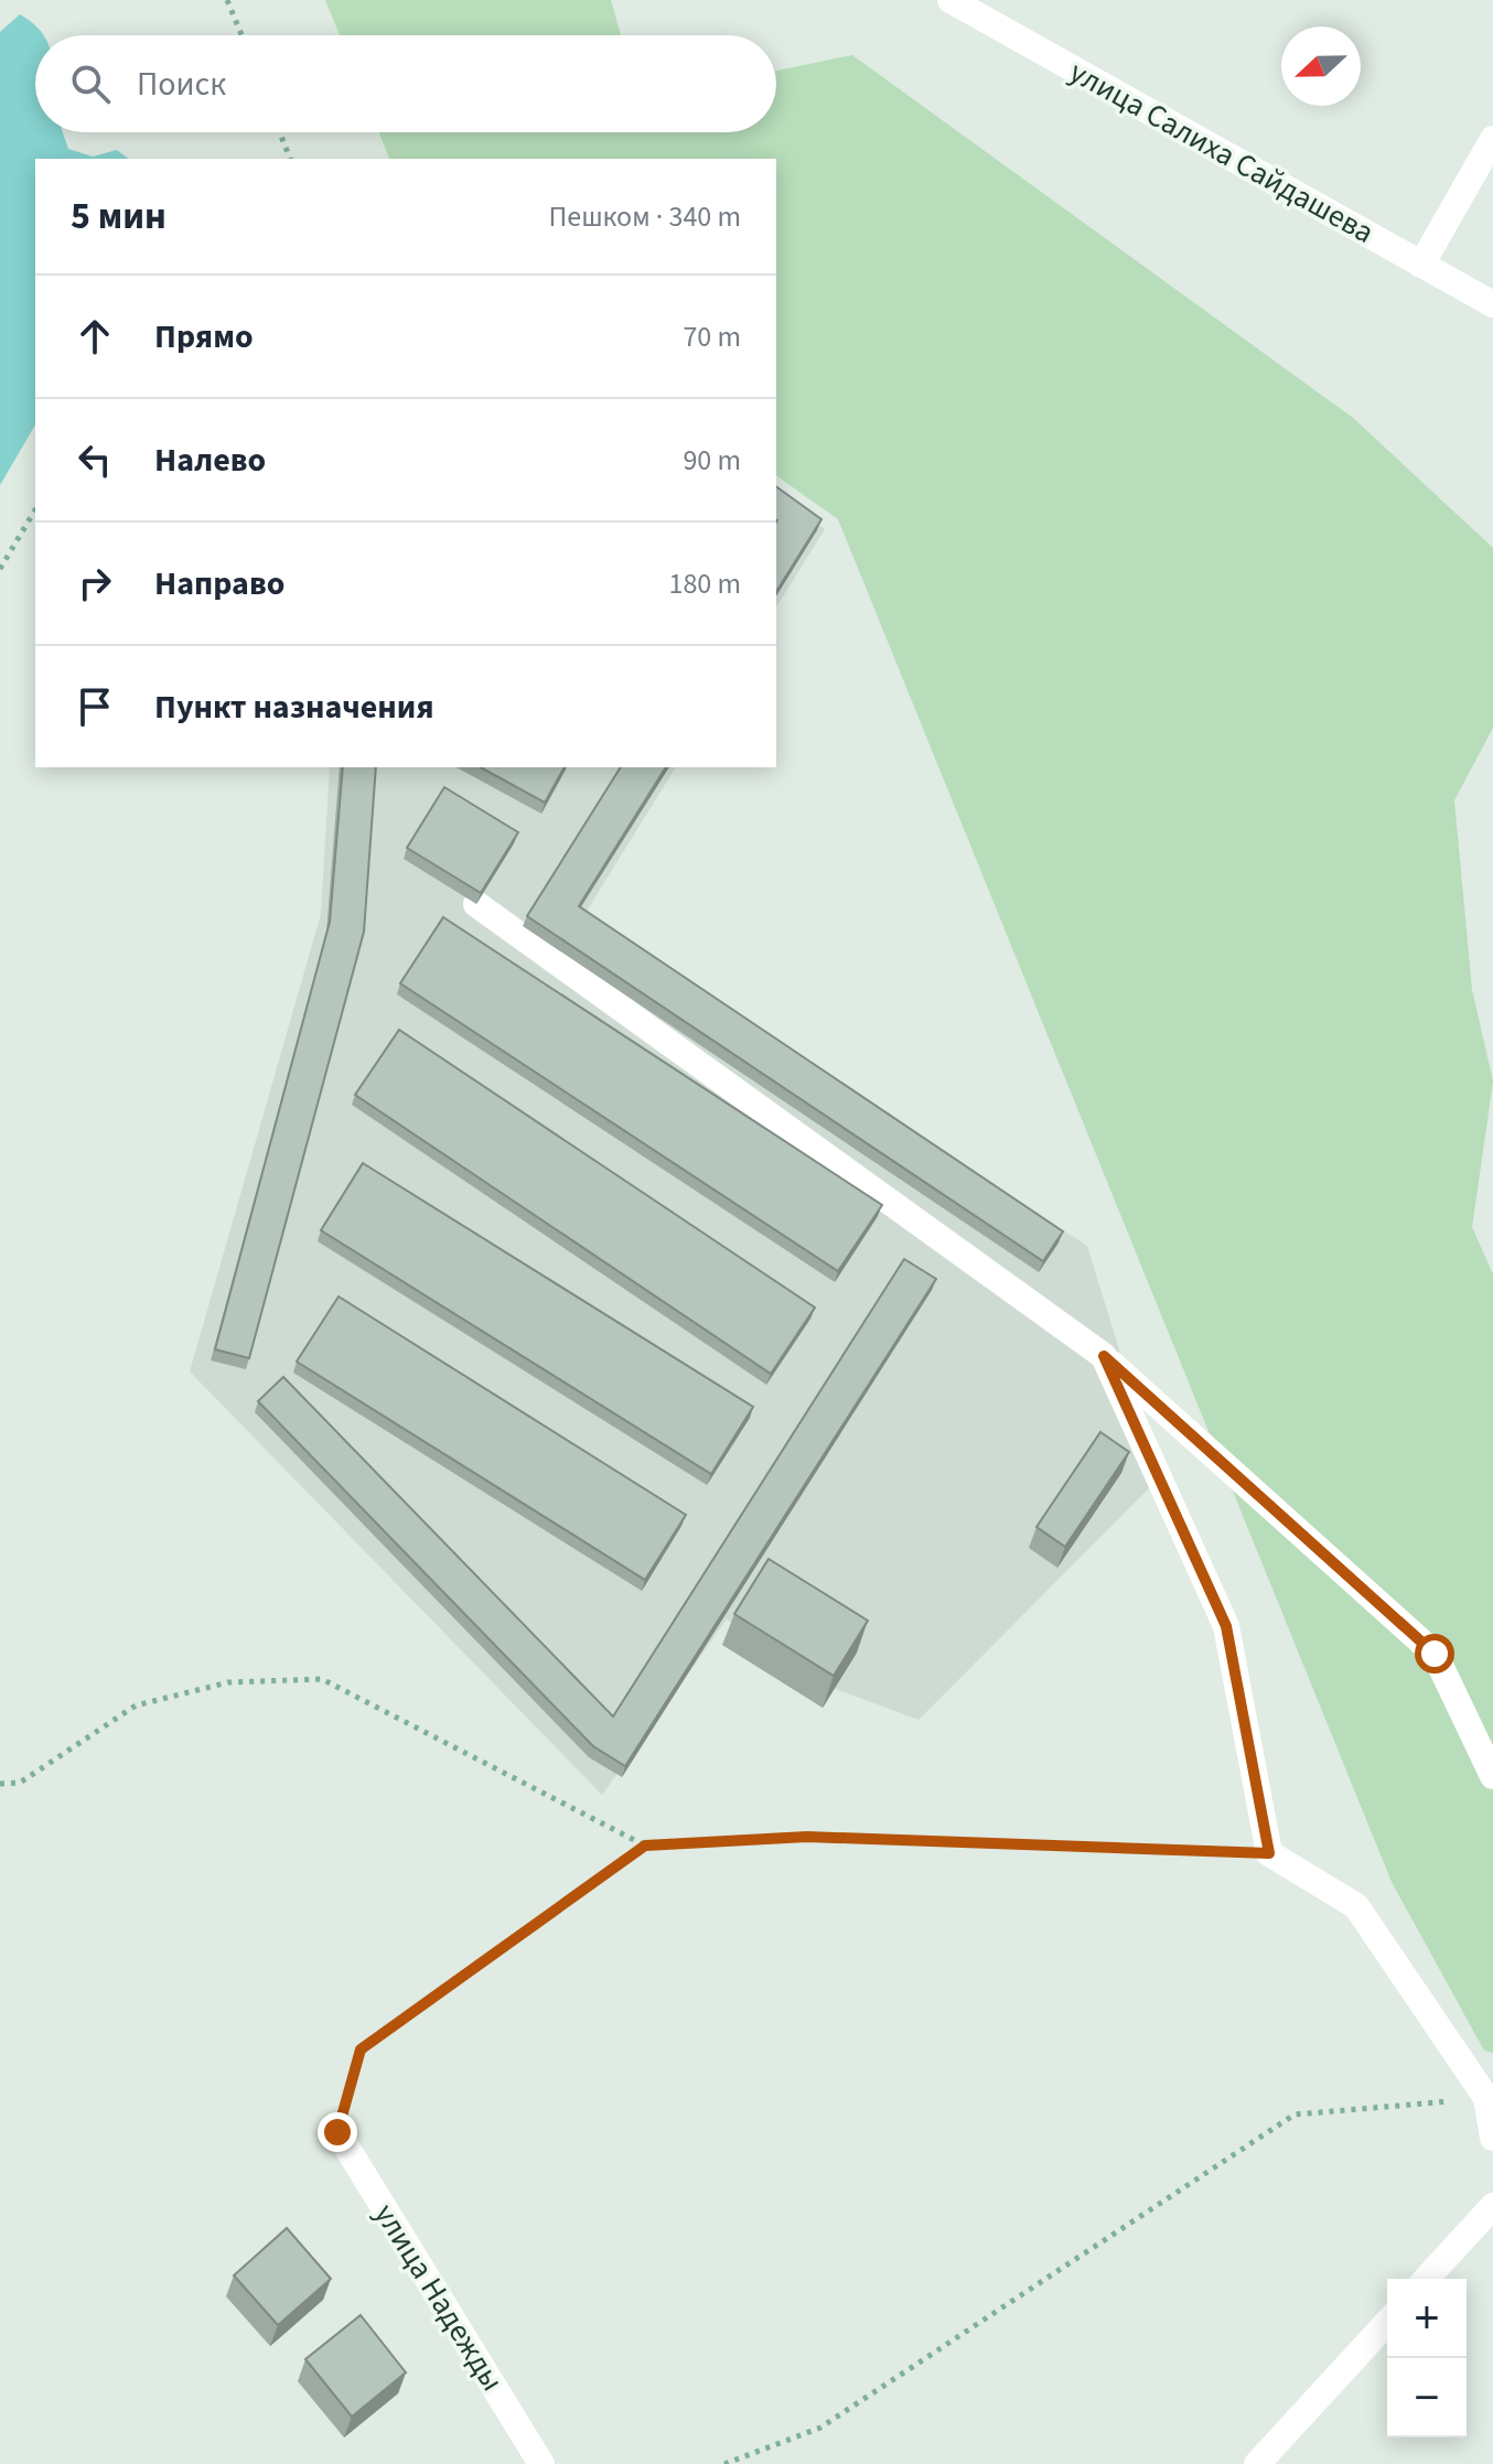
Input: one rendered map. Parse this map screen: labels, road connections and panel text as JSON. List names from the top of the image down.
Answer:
{
  "streets": {
    "street": ["улица Салиха Сайдашева", "улица Надежды"]
  },
  "north": "left",
  "page": {
    "search": "Поиск",
    "heading": ["5 мин", "Пешком · 340 m"],
    "list": [
      ["Прямо", "70 m"],
      ["Налево", "90 m"],
      ["Направо", "180 m"],
      "Пункт назначения"
    ],
    "map_buttons": ["+", "−"]
  }
}
